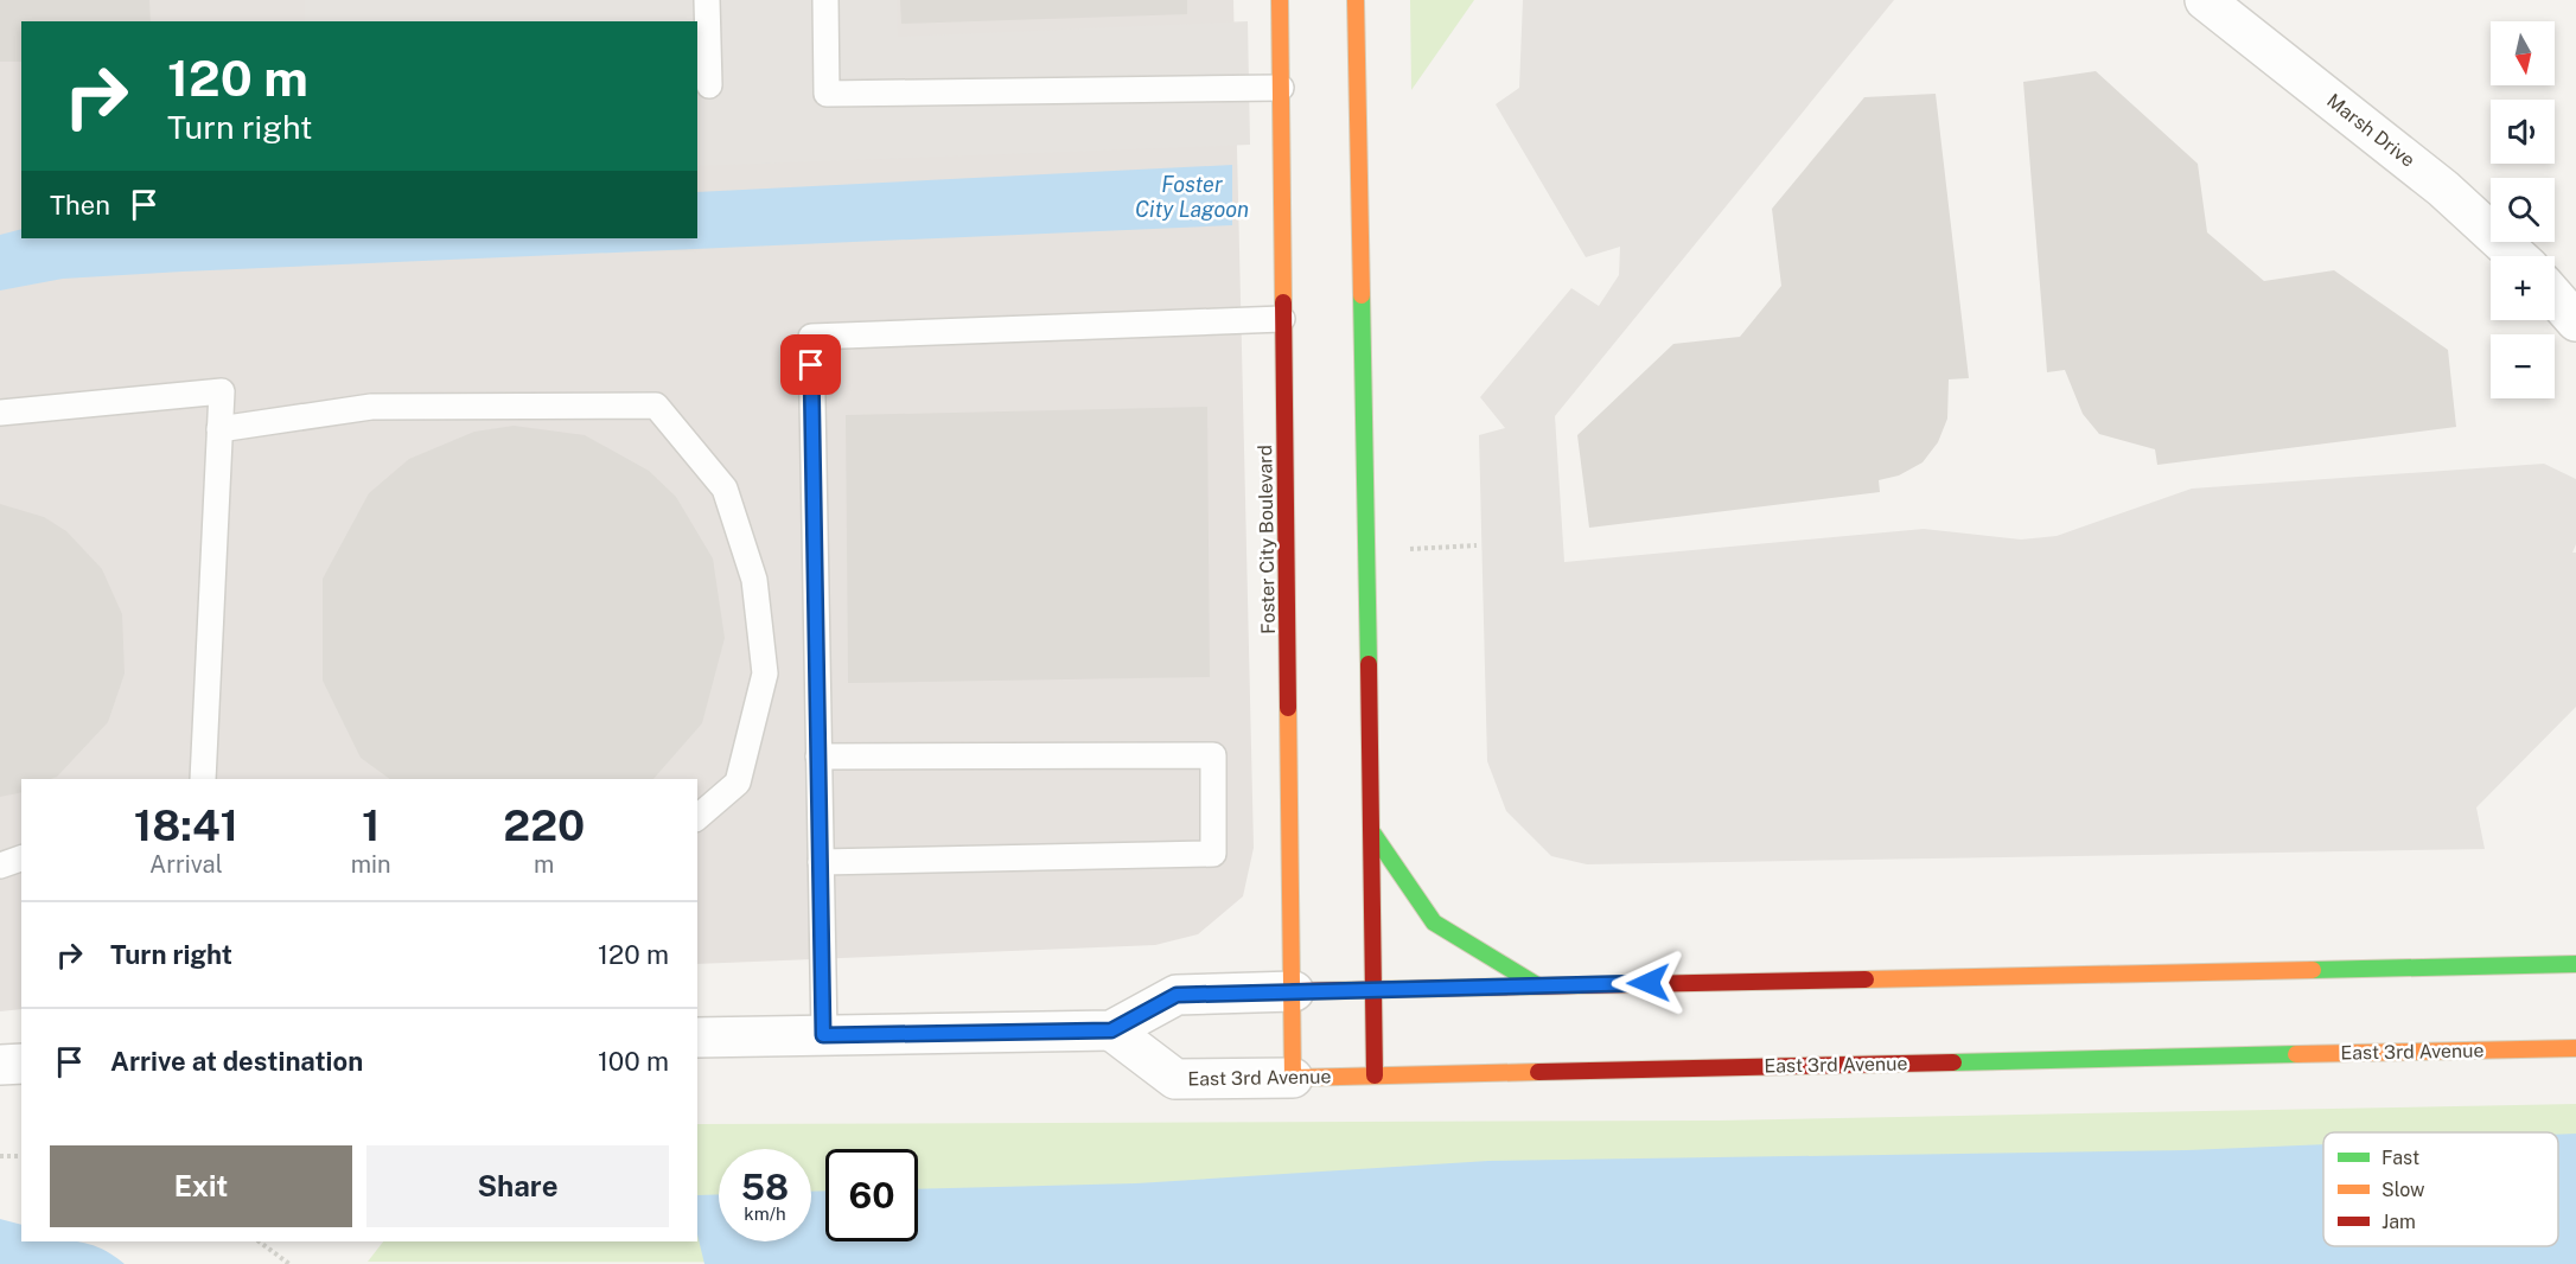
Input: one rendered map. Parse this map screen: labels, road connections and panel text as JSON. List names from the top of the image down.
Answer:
{
  "streets": {
    "main road": ["Foster City Boulevard", "East 3rd Avenue"],
    "street": ["Marsh Drive"]
  },
  "crossings": [
    ["Foster City Boulevard", "East 3rd Avenue"]
  ],
  "water": ["Foster City Lagoon"],
  "legend": ["Fast", "Slow", "Jam"],
  "north": "bottom",
  "page": {
    "map_buttons": ["+", "−"],
    "turn": ["120 m", "Turn right"],
    "then": "Then",
    "eta": [
      "18:41",
      "Arrival",
      "1",
      "min",
      "220",
      "m"
    ],
    "list": [
      {
        "name": "Turn right",
        "value": "120 m"
      },
      {
        "name": "Arrive at destination",
        "value": "100 m"
      }
    ],
    "buttons": ["Exit", "Share"],
    "speed": "58 km/h",
    "limit": "60"
  }
}
